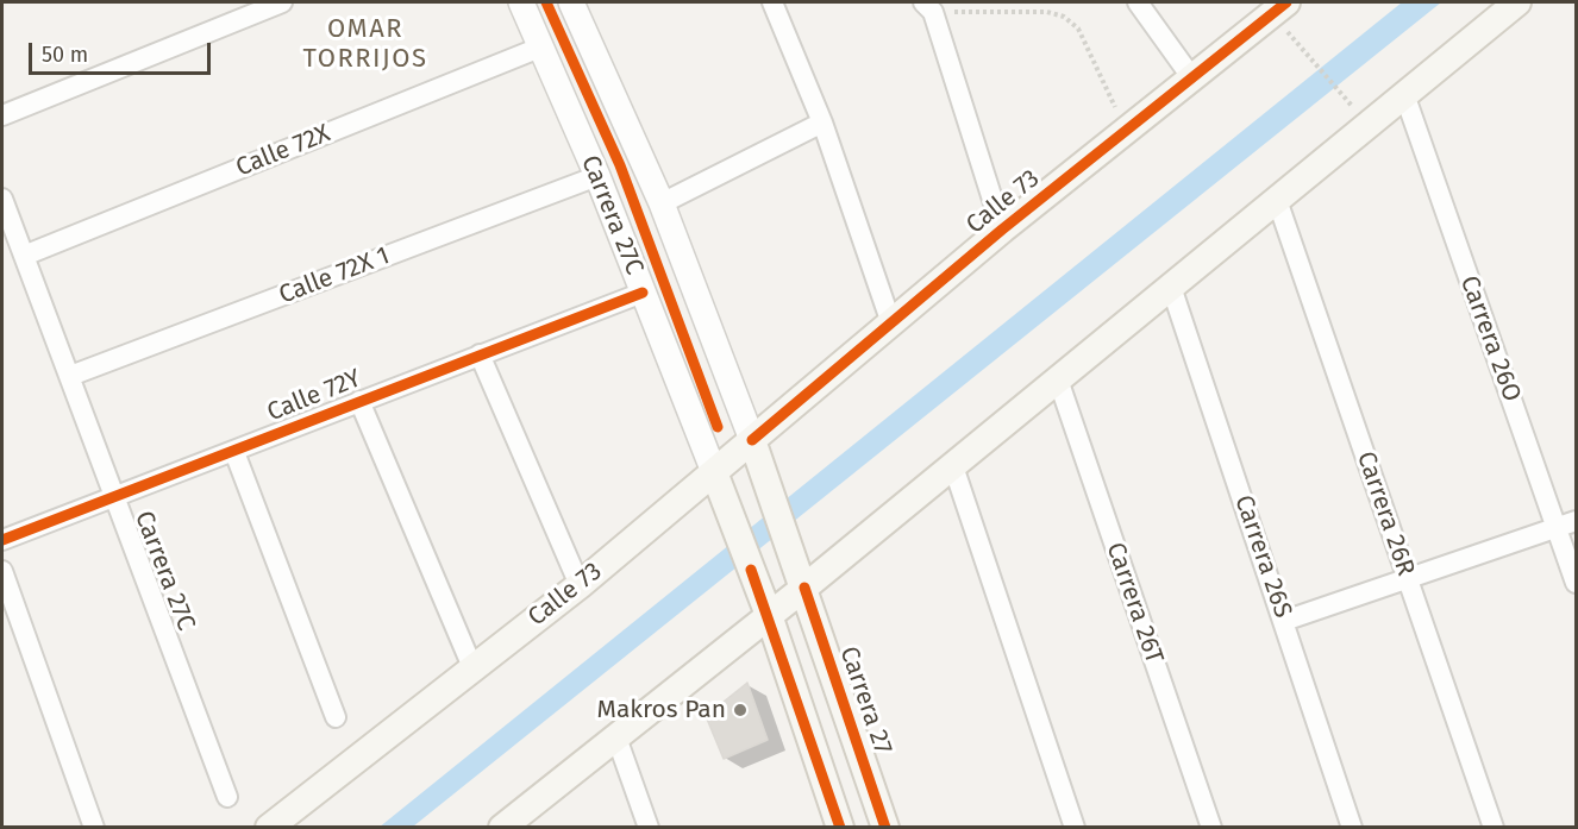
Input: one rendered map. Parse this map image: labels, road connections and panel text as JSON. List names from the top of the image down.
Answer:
{
  "streets": {
    "main road": ["Calle 73", "Carrera 27"],
    "street": [
      "Calle 72X",
      "Carrera 27C",
      "Calle 72X 1",
      "Carrera 26O",
      "Calle 72Y",
      "Carrera 26R",
      "Carrera 26S",
      "Carrera 26T"
    ]
  },
  "crossings": [
    ["Calle 72X", "Carrera 27C"],
    ["Calle 73", "Carrera 27C"],
    ["Calle 73", "Carrera 27"],
    ["Carrera 27C", "Calle 72X 1"],
    ["Carrera 27C", "Calle 72Y"],
    ["Carrera 27C", "Carrera 27"]
  ],
  "districts": ["OMAR TORRIJOS"],
  "places": ["Makros Pan"],
  "scale_bar": "50 m"
}
